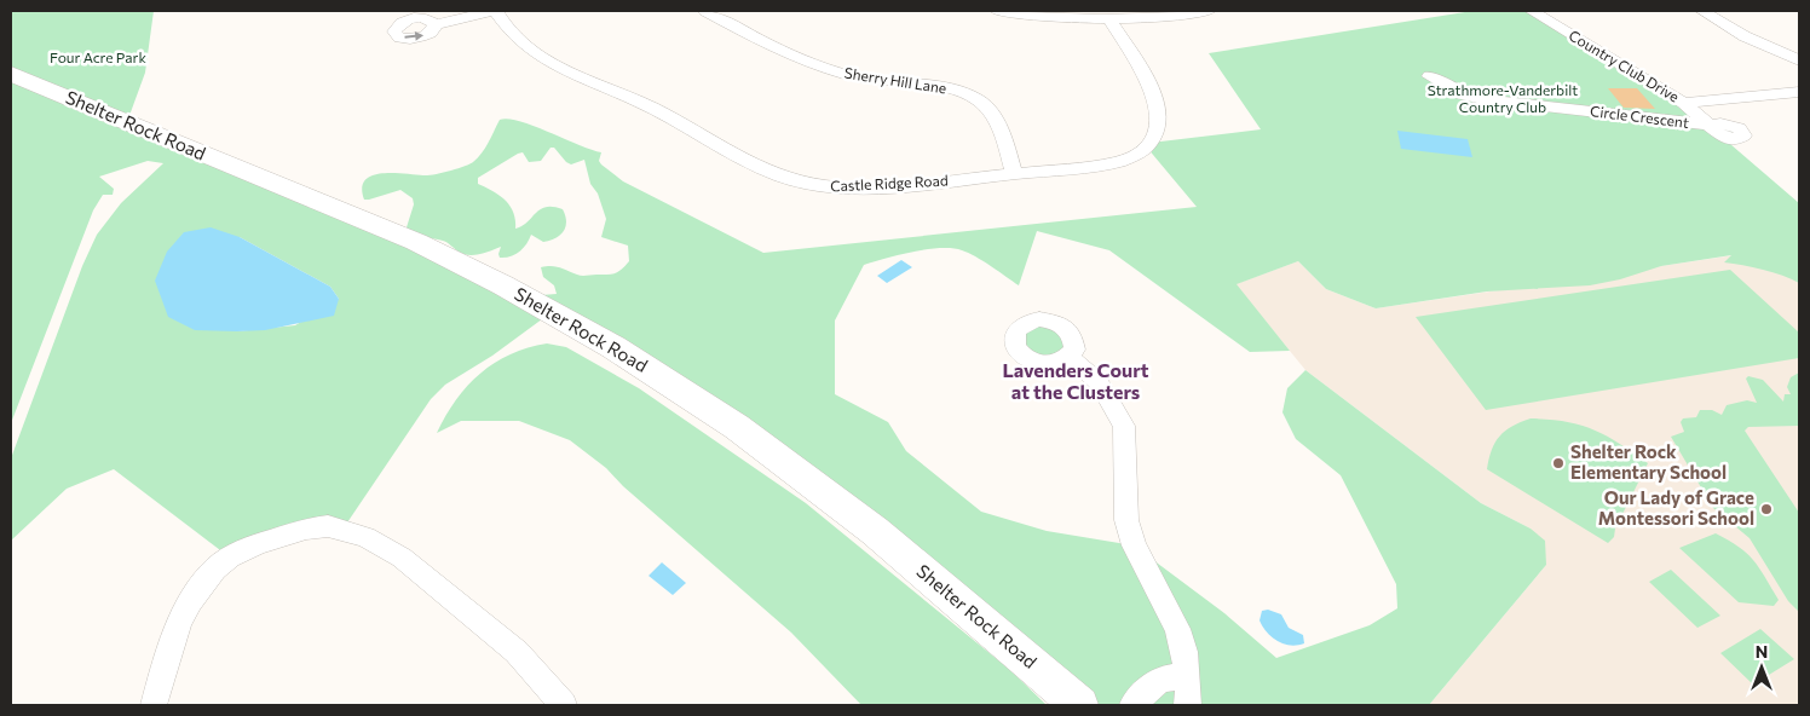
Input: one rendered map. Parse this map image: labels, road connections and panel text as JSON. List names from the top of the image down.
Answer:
{
  "streets": {
    "main road": ["Shelter Rock Road"],
    "street": [
      "Country Club Drive",
      "Sherry Hill Lane",
      "Circle Crescent",
      "Castle Ridge Road"
    ]
  },
  "crossings": [
    ["Country Club Drive", "Circle Crescent"],
    ["Sherry Hill Lane", "Castle Ridge Road"]
  ],
  "districts": ["Lavenders Court at the Clusters"],
  "parks": ["Four Acre Park", "Strathmore-Vanderbilt Country Club"],
  "places": ["Shelter Rock Elementary School", "Our Lady of Grace Montessori School"],
  "north": "top"
}
